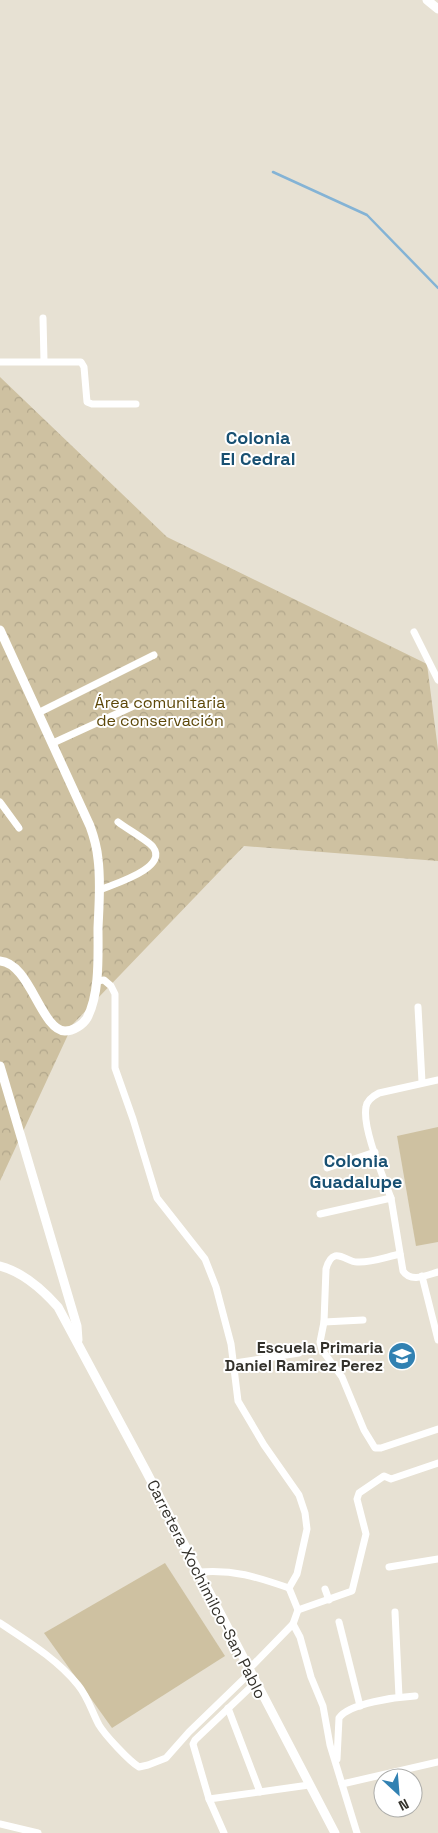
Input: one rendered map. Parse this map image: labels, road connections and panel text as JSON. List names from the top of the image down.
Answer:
{
  "streets": {
    "street": ["Carretera Xochimilco-San Pablo"]
  },
  "districts": ["Colonia El Cedral", "Colonia Guadalupe"],
  "parks": ["Área comunitaria de conservación"],
  "places": {
    "school or university": ["Escuela Primaria Daniel Ramirez Perez"]
  },
  "north": "bottom right"
}
